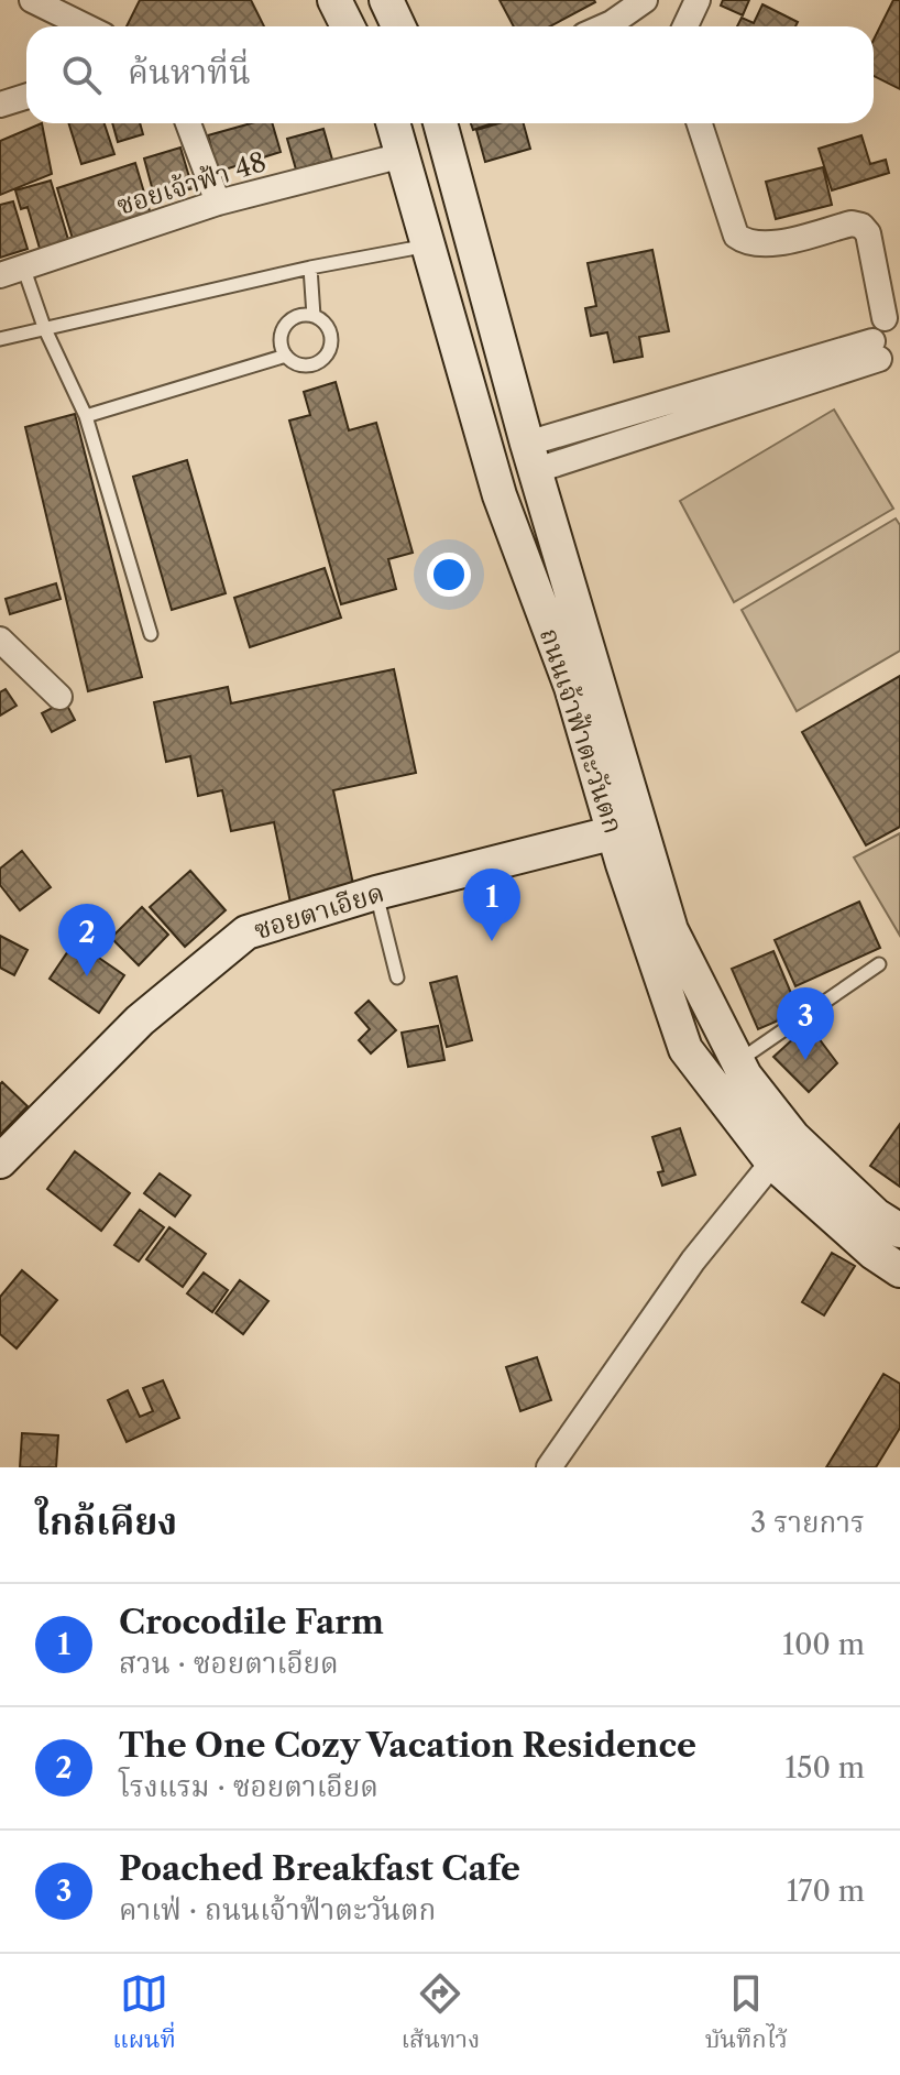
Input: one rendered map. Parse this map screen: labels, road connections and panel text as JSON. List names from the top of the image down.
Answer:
{
  "streets": {
    "main road": ["ถนนเจ้าฟ้าตะวันตก", "ซอยตาเอียด"],
    "street": ["ซอยเจ้าฟ้า 48"]
  },
  "crossings": [
    ["ซอยเจ้าฟ้า 48", "ถนนเจ้าฟ้าตะวันตก"],
    ["ถนนเจ้าฟ้าตะวันตก", "ซอยตาเอียด"]
  ],
  "page": {
    "search": "ค้นหาที่นี่",
    "pins": ["1", "2", "3"],
    "heading": ["ใกล้เคียง", "3 รายการ"],
    "list": [
      {
        "mark": "1",
        "name": "Crocodile Farm",
        "note": "สวน · ซอยตาเอียด",
        "value": "100 m"
      },
      {
        "mark": "2",
        "name": "The One Cozy Vacation Residence",
        "note": "โรงแรม · ซอยตาเอียด",
        "value": "150 m"
      },
      {
        "mark": "3",
        "name": "Poached Breakfast Cafe",
        "note": "คาเฟ่ · ถนนเจ้าฟ้าตะวันตก",
        "value": "170 m"
      }
    ],
    "nav": ["แผนที่", "เส้นทาง", "บันทึกไว้"]
  }
}
